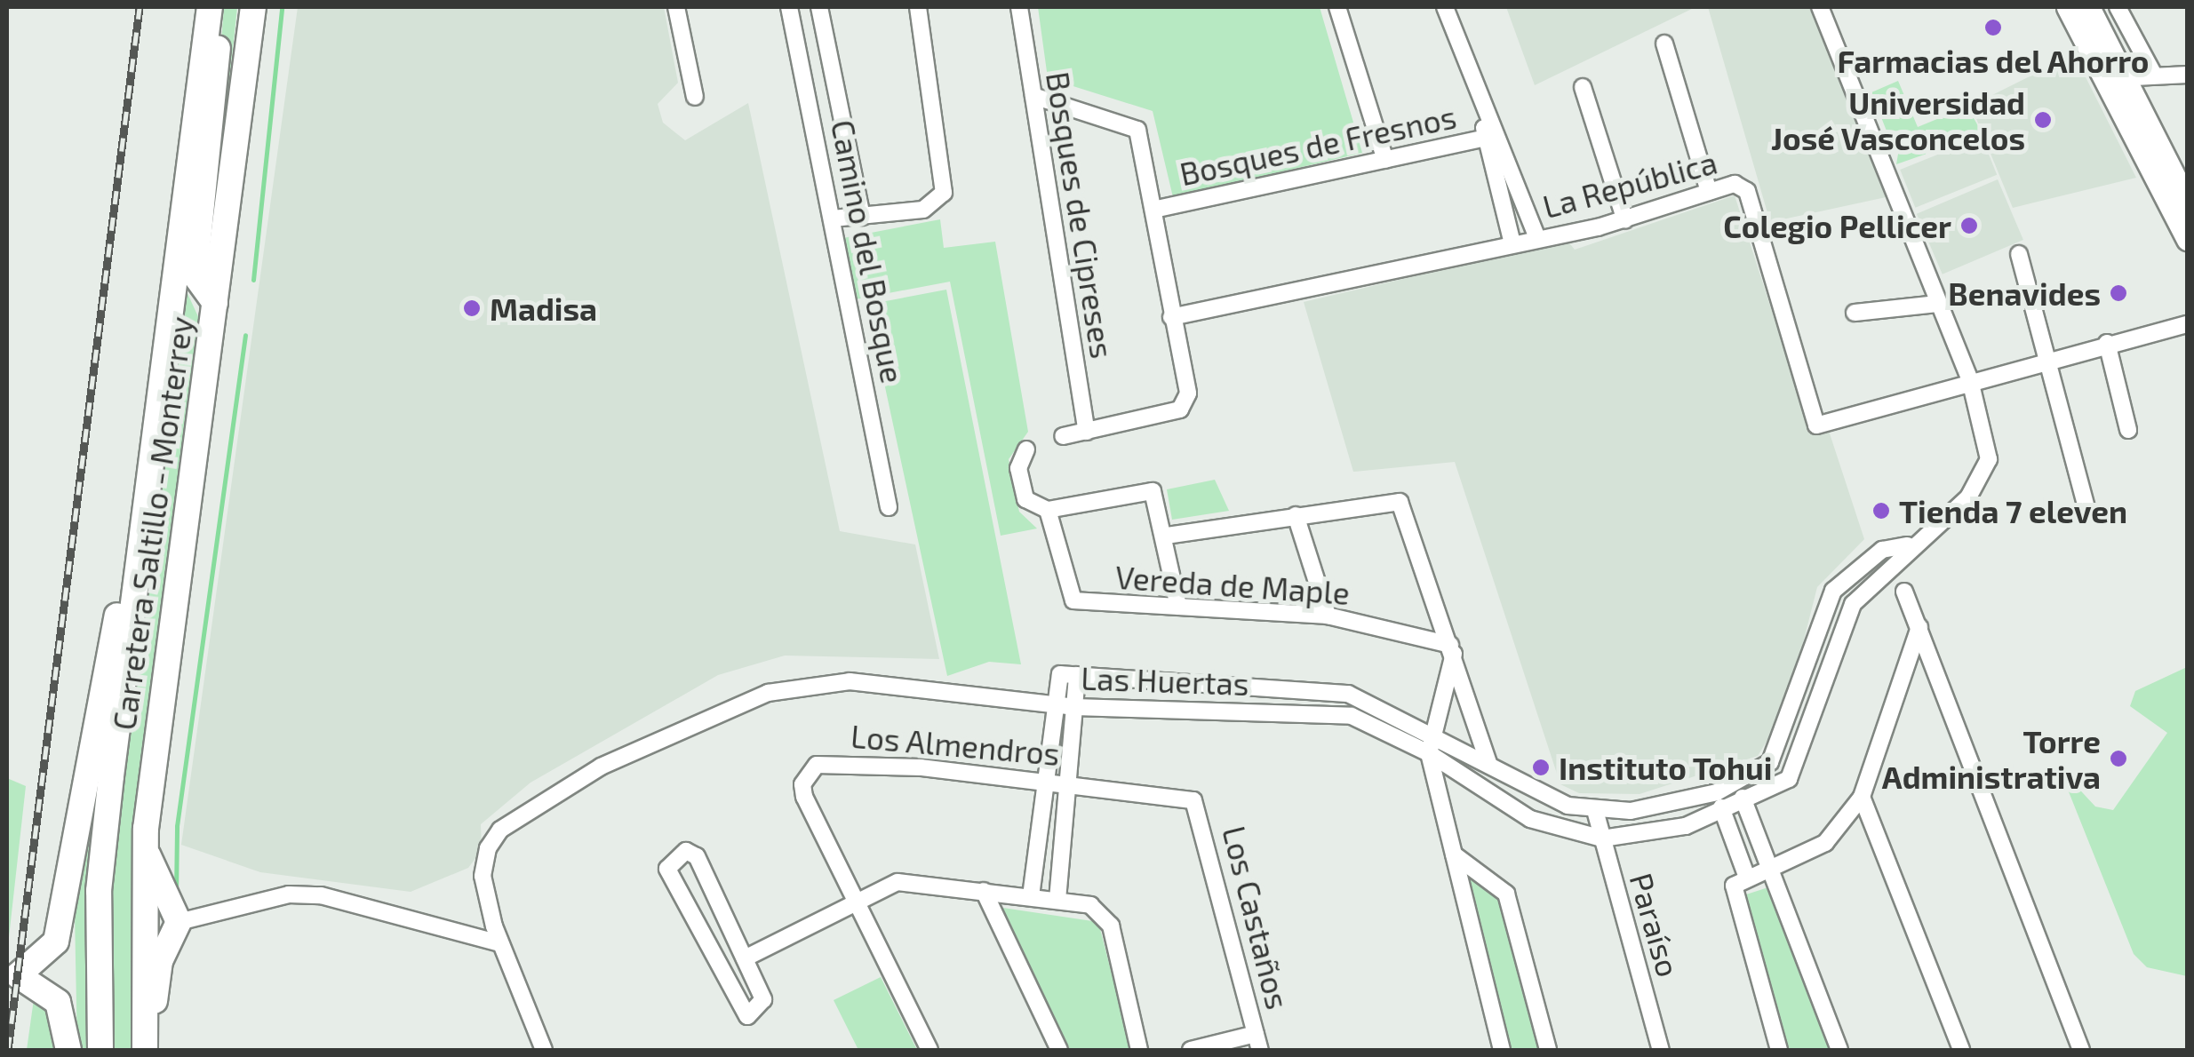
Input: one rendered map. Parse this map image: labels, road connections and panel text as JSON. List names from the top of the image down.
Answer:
{
  "streets": {
    "main road": ["Carretera Saltillo - Monterrey"],
    "street": [
      "Bosques de Fresnos",
      "La República",
      "Bosques de Cipreses",
      "Camino del Bosque",
      "Vereda de Maple",
      "Las Huertas",
      "Los Almendros",
      "Los Castaños",
      "Paraíso"
    ]
  },
  "crossings": [
    ["La República", "Las Huertas"],
    ["Las Huertas", "Paraíso"],
    ["Los Almendros", "Los Castaños"]
  ],
  "places": [
    "Farmacias del Ahorro",
    "Universidad José Vasconcelos",
    "Colegio Pellicer",
    "Benavides",
    "Madisa",
    "Tienda 7 eleven",
    "Torre Administrativa",
    "Instituto Tohui"
  ]
}
